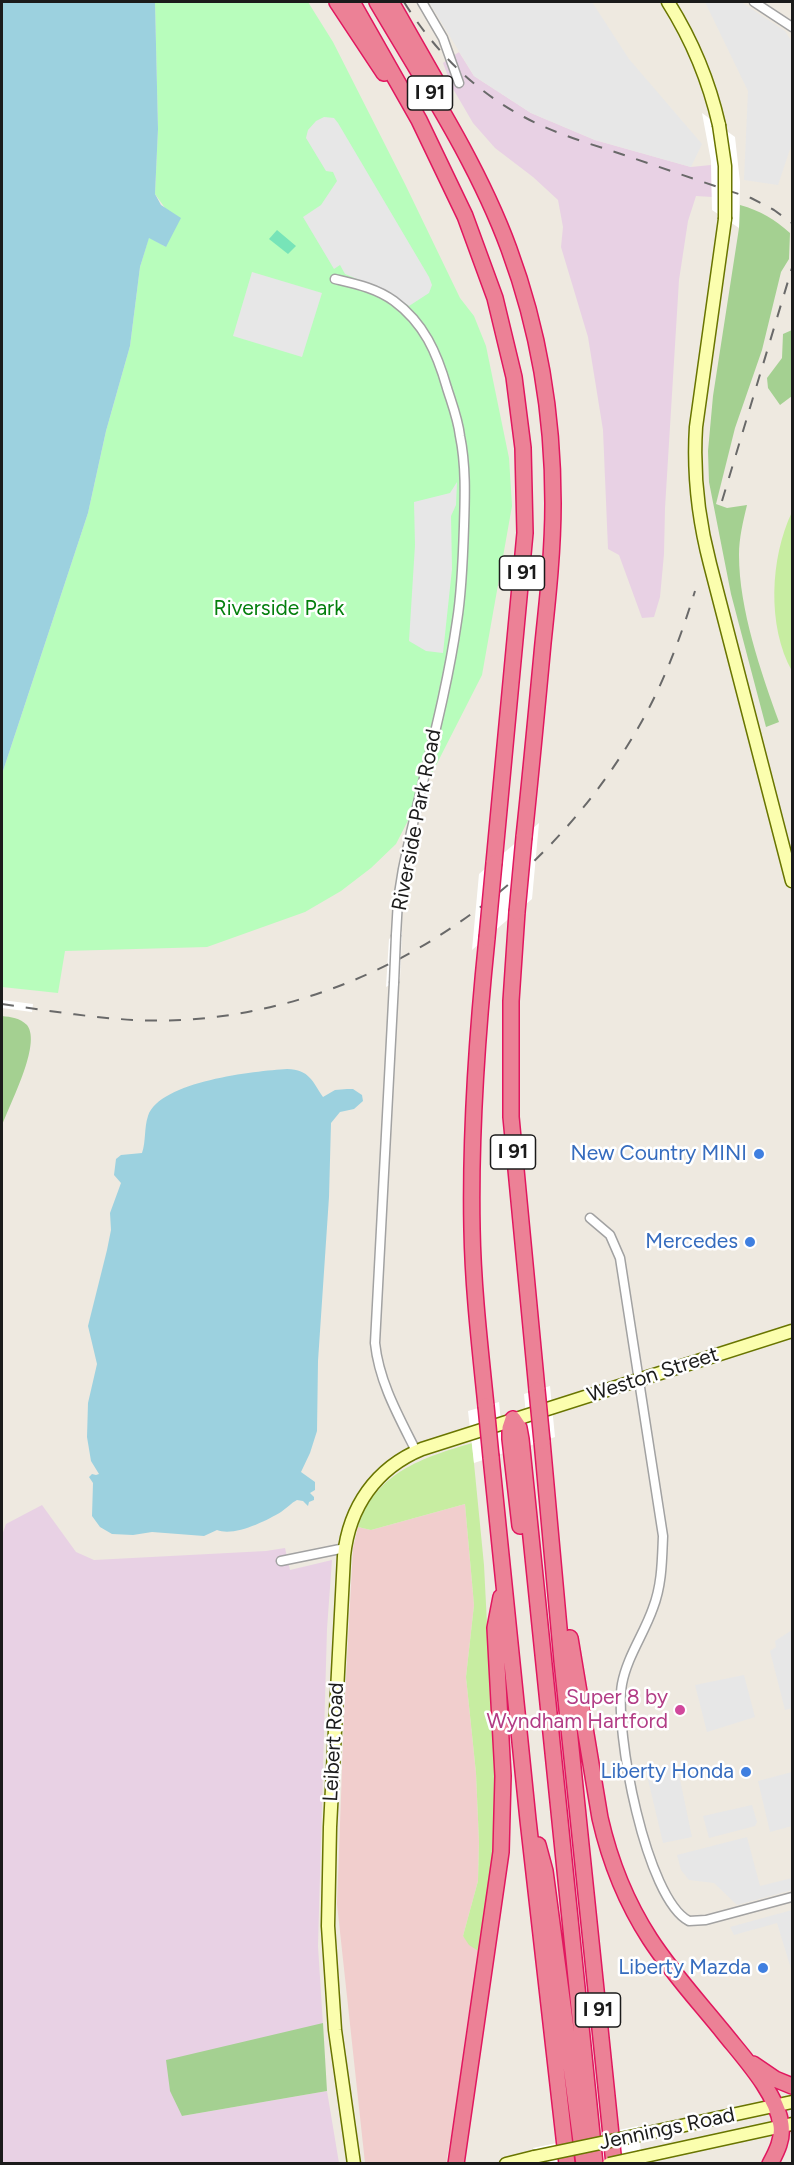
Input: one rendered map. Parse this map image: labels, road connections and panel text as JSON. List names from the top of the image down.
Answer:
{
  "streets": {
    "highway": ["I 91"],
    "main road": ["Weston Street", "Leibert Road", "Jennings Road"],
    "street": ["Riverside Park Road"]
  },
  "crossings": [
    ["Riverside Park Road", "Leibert Road"],
    ["Weston Street", "Leibert Road"]
  ],
  "parks": ["Riverside Park"],
  "places": [
    "New Country MINI",
    "Mercedes",
    "Super 8 by Wyndham Hartford",
    "Liberty Honda",
    "Liberty Mazda"
  ]
}
